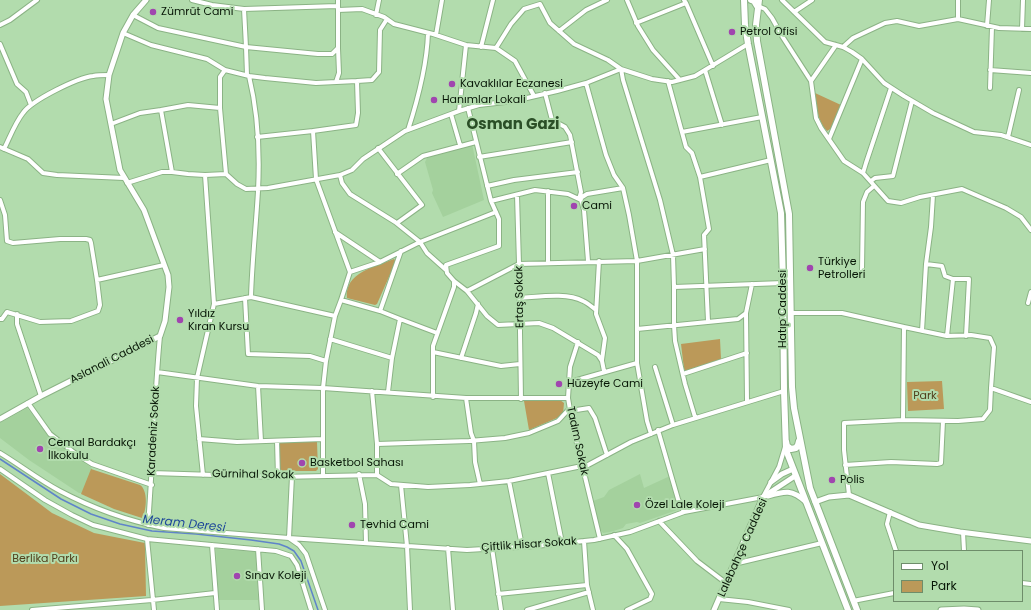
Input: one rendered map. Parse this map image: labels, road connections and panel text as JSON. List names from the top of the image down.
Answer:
{
  "streets": {
    "main road": ["Hatıp Caddesi"],
    "street": [
      "Ertaş Sokak",
      "Aslanali Caddesi",
      "Karadeniz Sokak",
      "Tadım Sokak",
      "Gürnihal Sokak",
      "Çiftlik Hisar Sokak",
      "Lalebahçe Caddesi"
    ]
  },
  "crossings": [
    ["Hatıp Caddesi", "Lalebahçe Caddesi"],
    ["Aslanali Caddesi", "Karadeniz Sokak"],
    ["Karadeniz Sokak", "Gürnihal Sokak"],
    ["Karadeniz Sokak", "Çiftlik Hisar Sokak"],
    ["Tadım Sokak", "Çiftlik Hisar Sokak"],
    ["Çiftlik Hisar Sokak", "Lalebahçe Caddesi"]
  ],
  "districts": ["Osman Gazi"],
  "water": ["Meram Deresi"],
  "parks": ["Park", "Berlika Parkı"],
  "places": [
    "Zümrüt Cami",
    "Petrol Ofisi",
    "Kavaklılar Eczanesi",
    "Hanımlar Lokali",
    "Cami",
    "Türkiye Petrolleri",
    "Yıldız Kıran Kursu",
    "Hüzeyfe Cami",
    "Cemal Bardakçı İlkokulu",
    "Basketbol Sahası",
    "Polis",
    "Özel Lale Koleji",
    "Tevhid Cami",
    "Sınav Koleji"
  ],
  "legend": ["Yol", "Park"]
}
